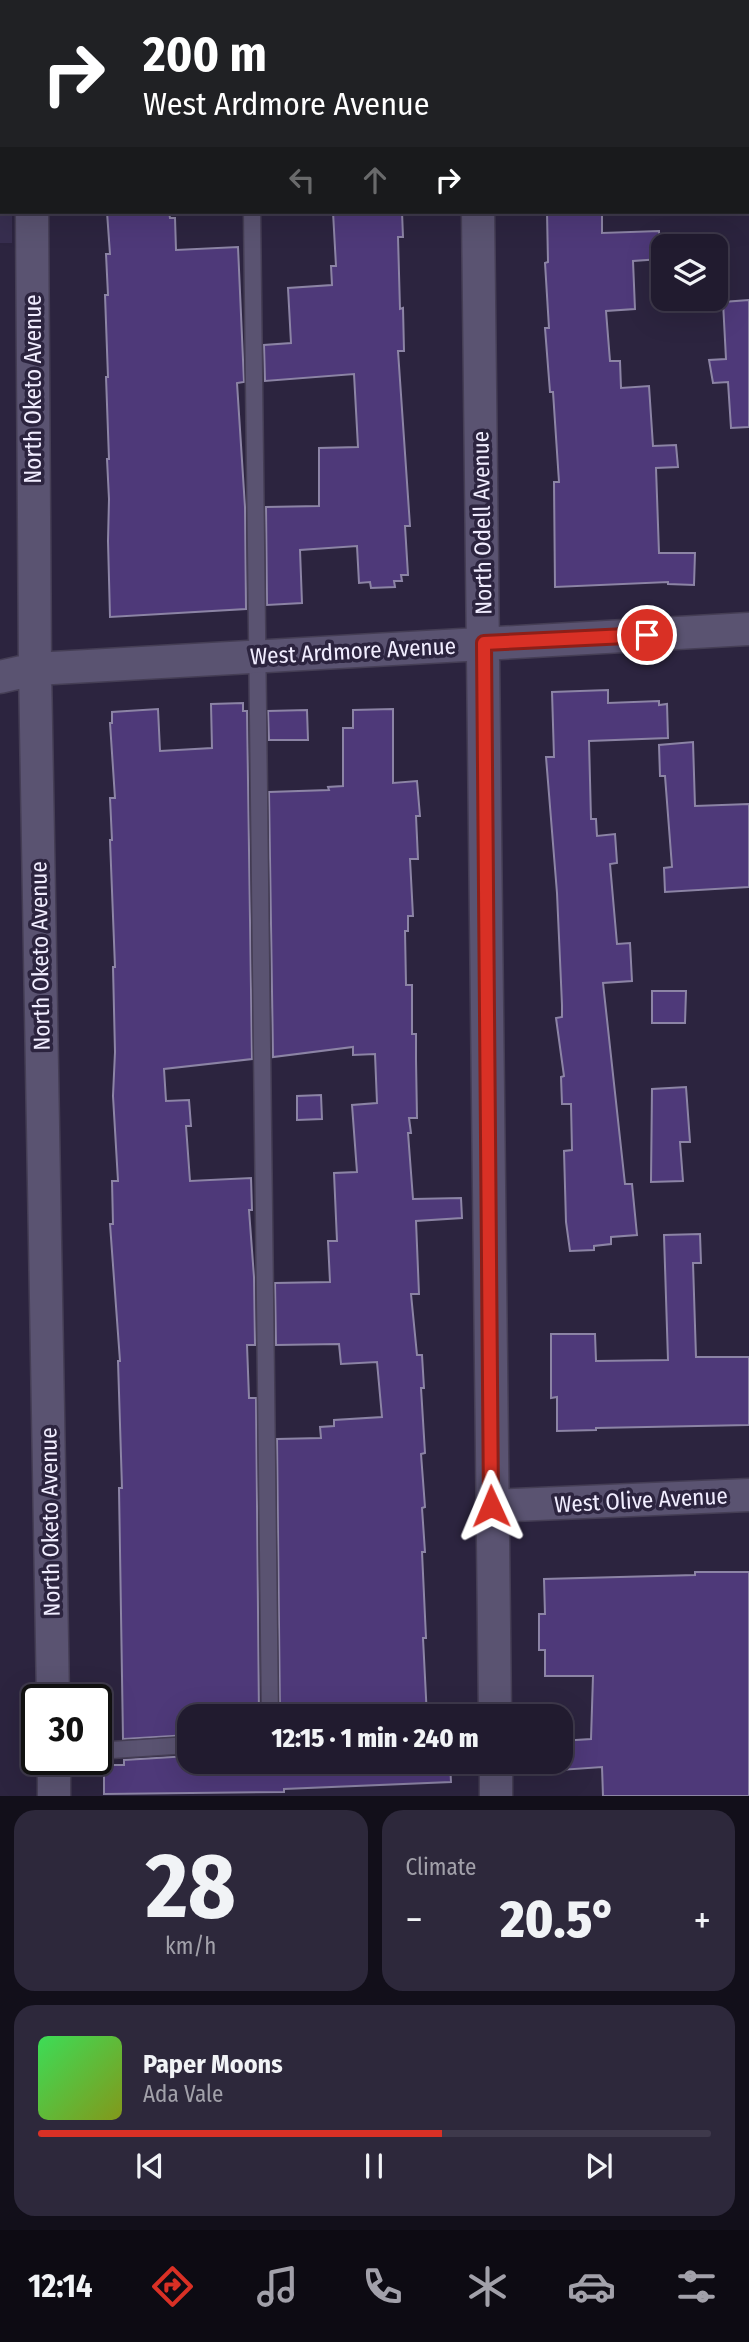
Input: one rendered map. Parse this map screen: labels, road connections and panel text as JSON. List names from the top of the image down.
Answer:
{
  "streets": {
    "street": [
      "North Oketo Avenue",
      "North Odell Avenue",
      "West Ardmore Avenue",
      "West Olive Avenue"
    ]
  },
  "crossings": [
    ["North Oketo Avenue", "West Ardmore Avenue"],
    ["North Odell Avenue", "West Ardmore Avenue"],
    ["North Odell Avenue", "West Olive Avenue"]
  ],
  "page": {
    "turn": ["200 m", "West Ardmore Avenue"],
    "limit": "30",
    "trip": "12:15 · 1 min · 240 m",
    "tile": [
      ["28", "km/h"],
      "Climate"
    ],
    "heat": ["−", "20.5°", "+"],
    "song": ["Paper Moons", "Ada Vale"],
    "tabs": "12:14"
  }
}
